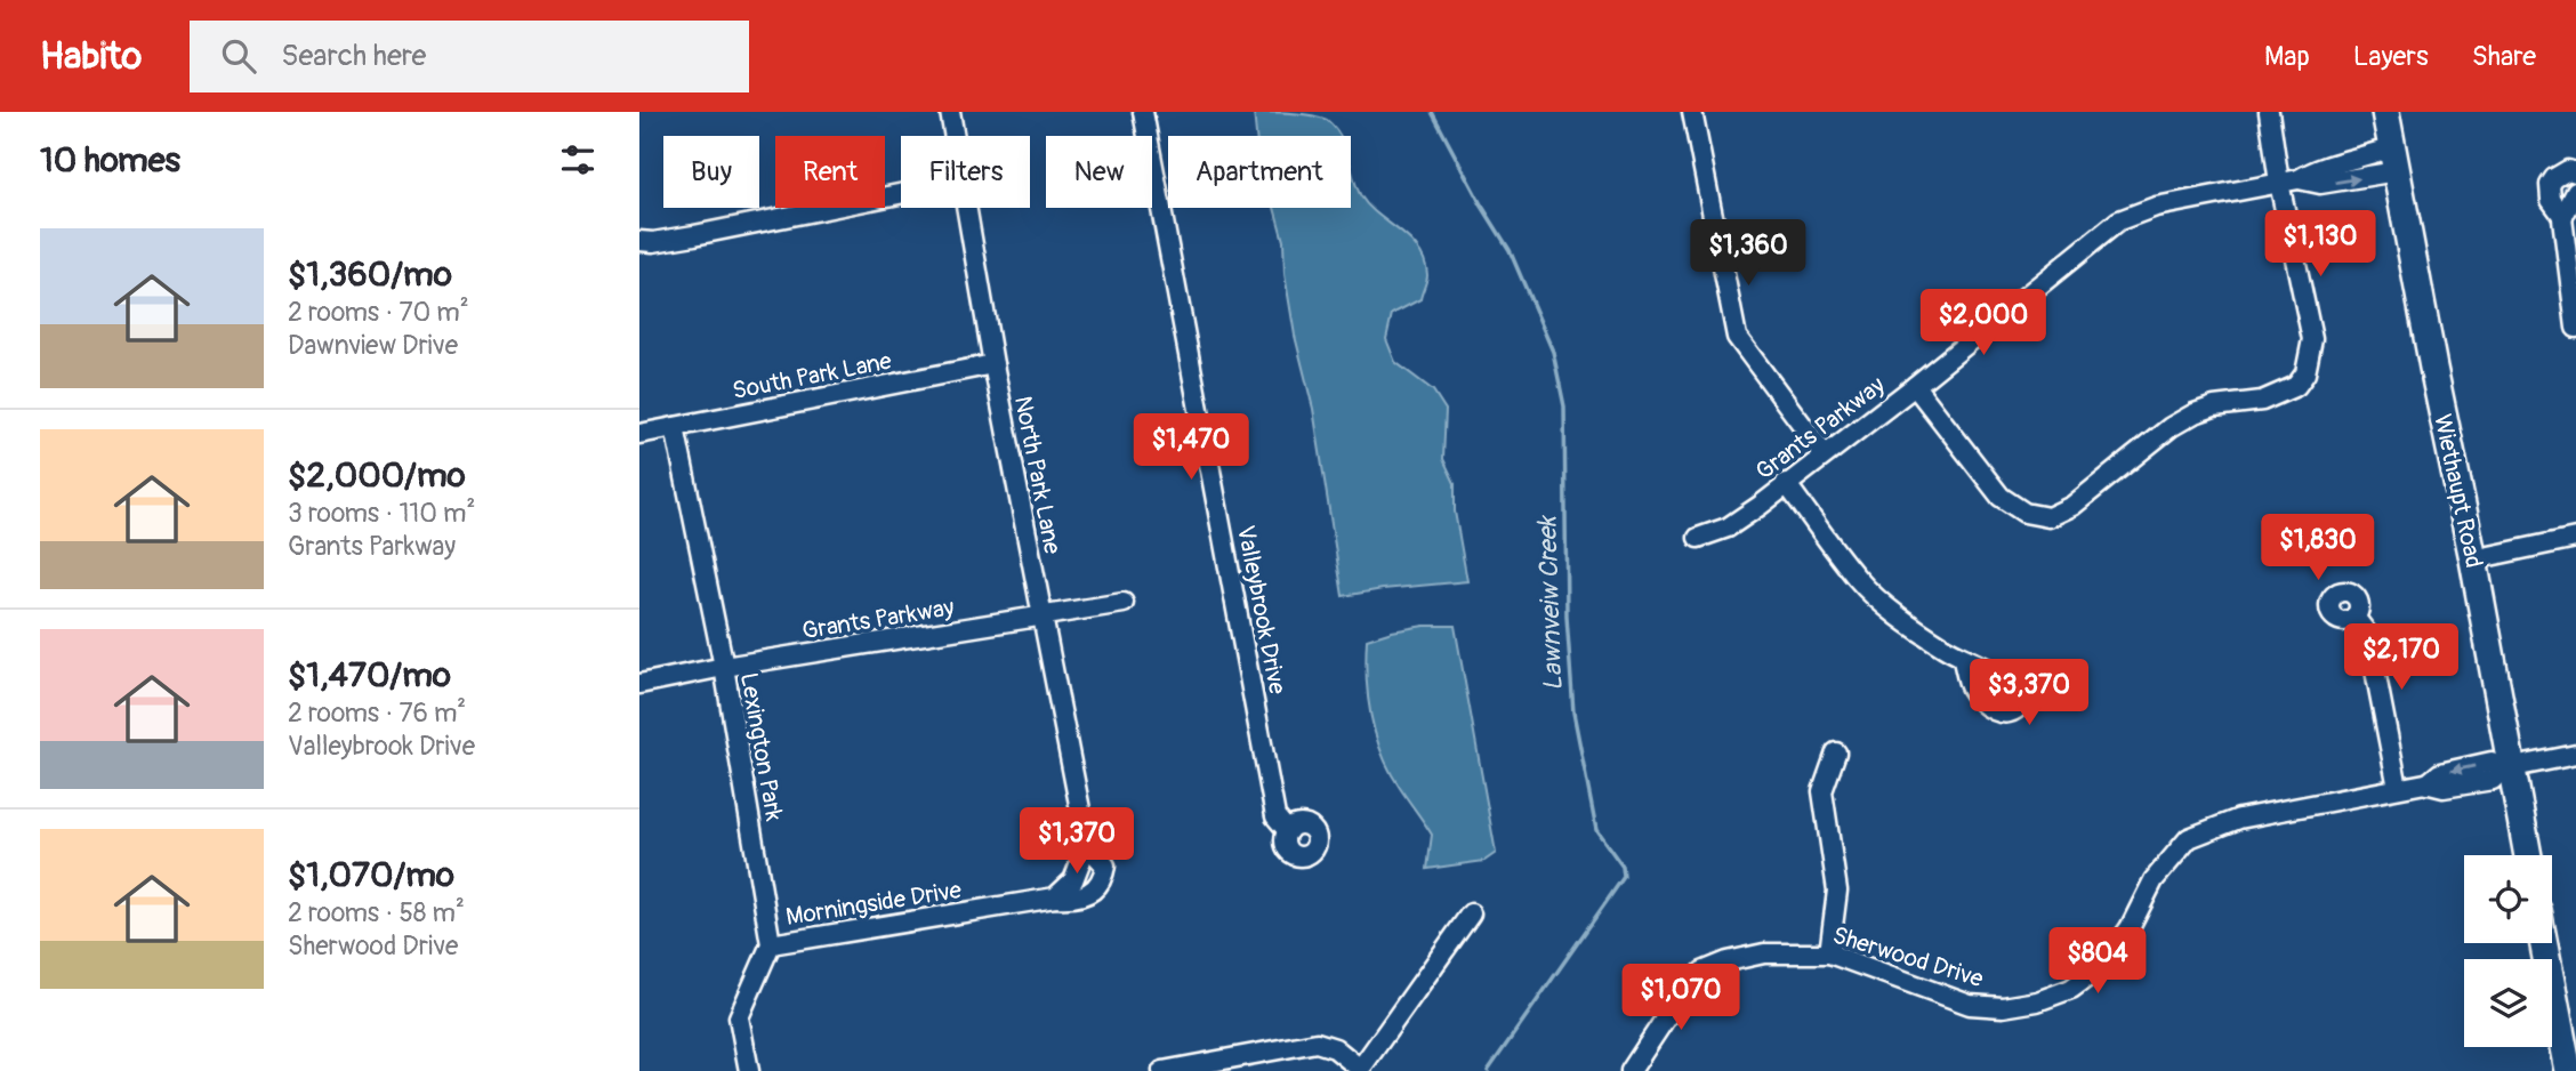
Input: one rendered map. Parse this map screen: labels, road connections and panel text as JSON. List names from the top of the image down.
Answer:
{
  "streets": {
    "street": [
      "South Park Lane",
      "Grants Parkway",
      "North Park Lane",
      "Wiethaupt Road",
      "Valleybrook Drive",
      "Lexington Park",
      "Morningside Drive",
      "Sherwood Drive"
    ]
  },
  "crossings": [
    ["South Park Lane", "North Park Lane"],
    ["South Park Lane", "Lexington Park"],
    ["Grants Parkway", "North Park Lane"],
    ["Grants Parkway", "Wiethaupt Road"],
    ["Grants Parkway", "Lexington Park"],
    ["North Park Lane", "Morningside Drive"],
    ["Wiethaupt Road", "Sherwood Drive"],
    ["Lexington Park", "Morningside Drive"]
  ],
  "water": ["Lawnveiw Creek"],
  "page": {
    "header": "Habito",
    "search": "Search here",
    "nav": ["Map", "Layers", "Share"],
    "heading": "10 homes",
    "chip": [
      "Buy",
      "Rent",
      "Filters",
      "New",
      "Apartment"
    ],
    "list": [
      {
        "name": "$1,360/mo",
        "note": "2 rooms · 70 m² · Dawnview Drive"
      },
      {
        "name": "$2,000/mo",
        "note": "3 rooms · 110 m² · Grants Parkway"
      },
      {
        "name": "$1,470/mo",
        "note": "2 rooms · 76 m² · Valleybrook Drive"
      },
      {
        "name": "$1,070/mo",
        "note": "2 rooms · 58 m² · Sherwood Drive"
      }
    ],
    "price": [
      "$1,130",
      "$1,360",
      "$2,000",
      "$1,470",
      "$1,830",
      "$2,170",
      "$3,370",
      "$1,370",
      "$804",
      "$1,070"
    ]
  }
}
